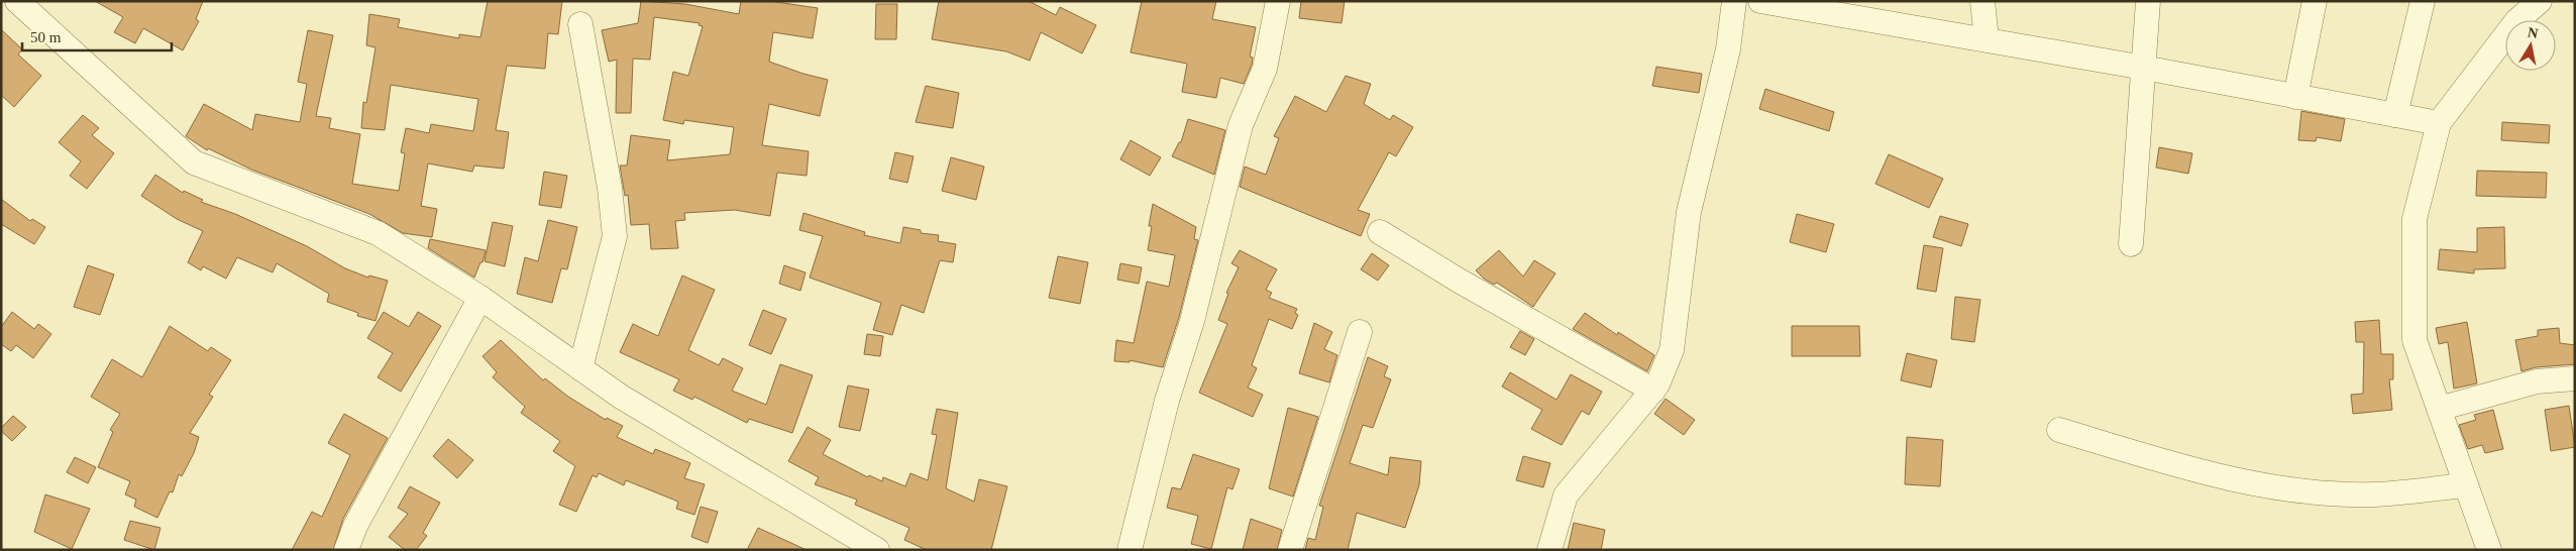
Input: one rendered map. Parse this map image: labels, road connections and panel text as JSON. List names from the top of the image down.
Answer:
{
  "scale_bar": "50 m",
  "north": "top"
}
